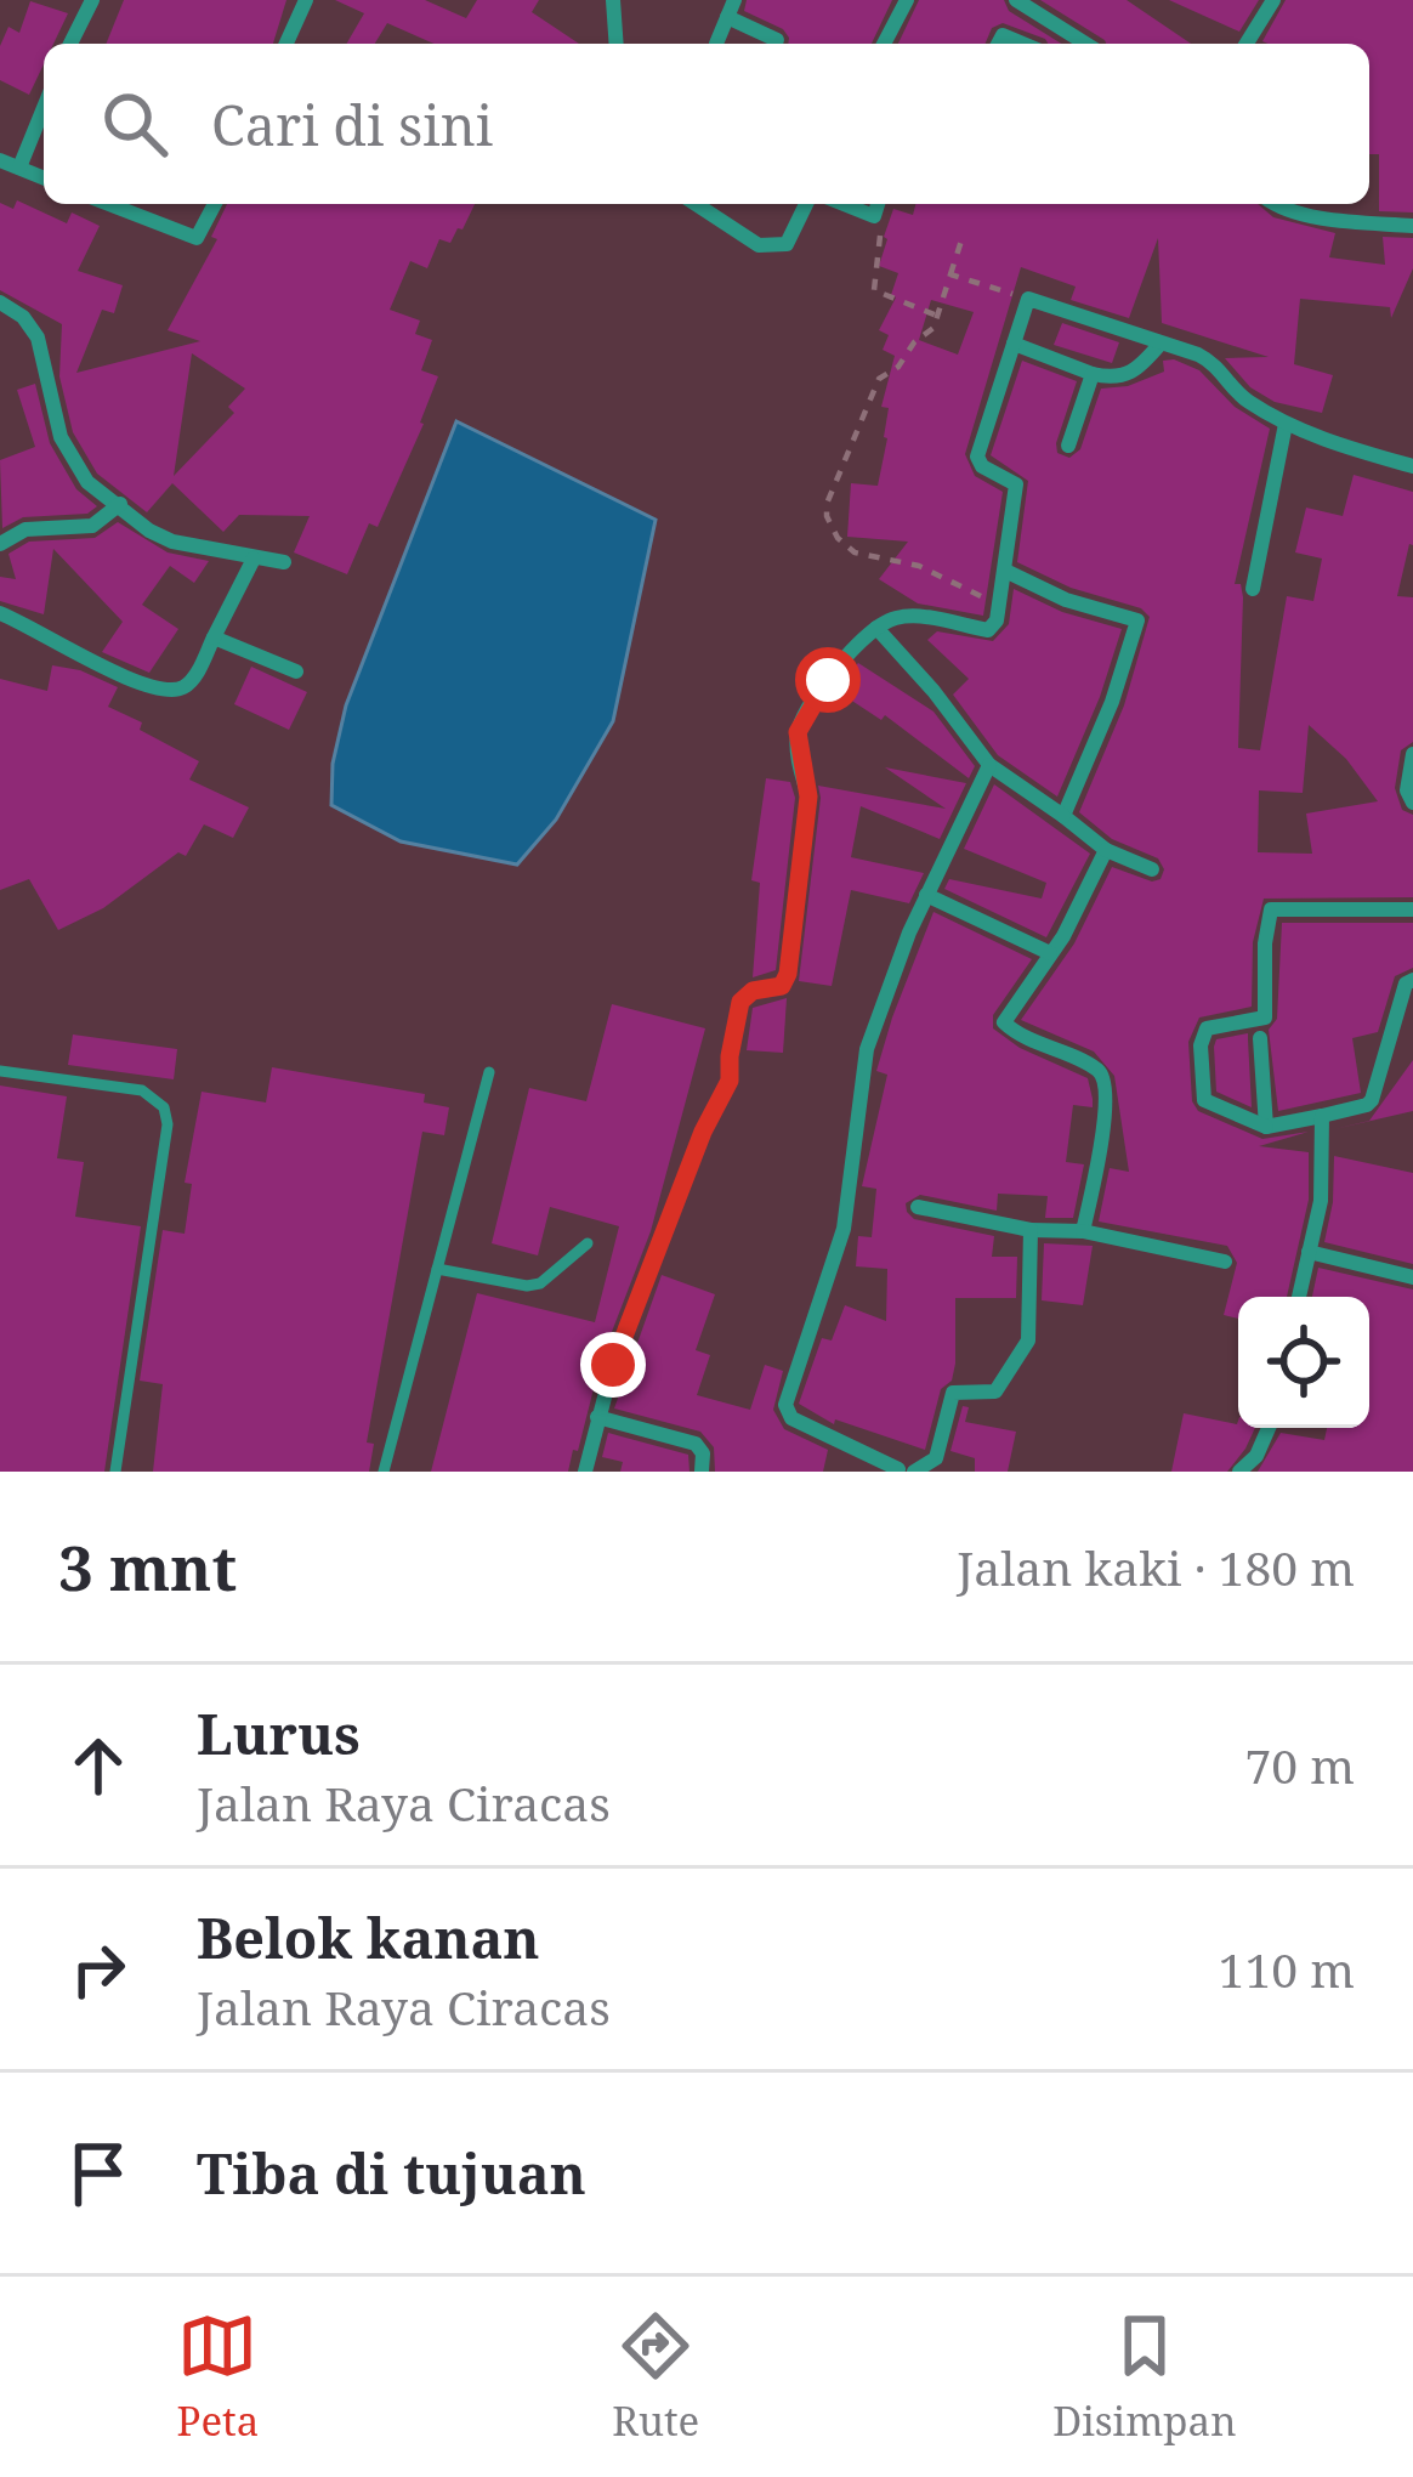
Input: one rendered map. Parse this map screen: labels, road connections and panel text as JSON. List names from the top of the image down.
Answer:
{
  "page": {
    "search": "Cari di sini",
    "heading": ["3 mnt", "Jalan kaki · 180 m"],
    "list": [
      ["Lurus", "Jalan Raya Ciracas", "70 m"],
      ["Belok kanan", "Jalan Raya Ciracas", "110 m"],
      "Tiba di tujuan"
    ],
    "nav": ["Peta", "Rute", "Disimpan"]
  }
}
